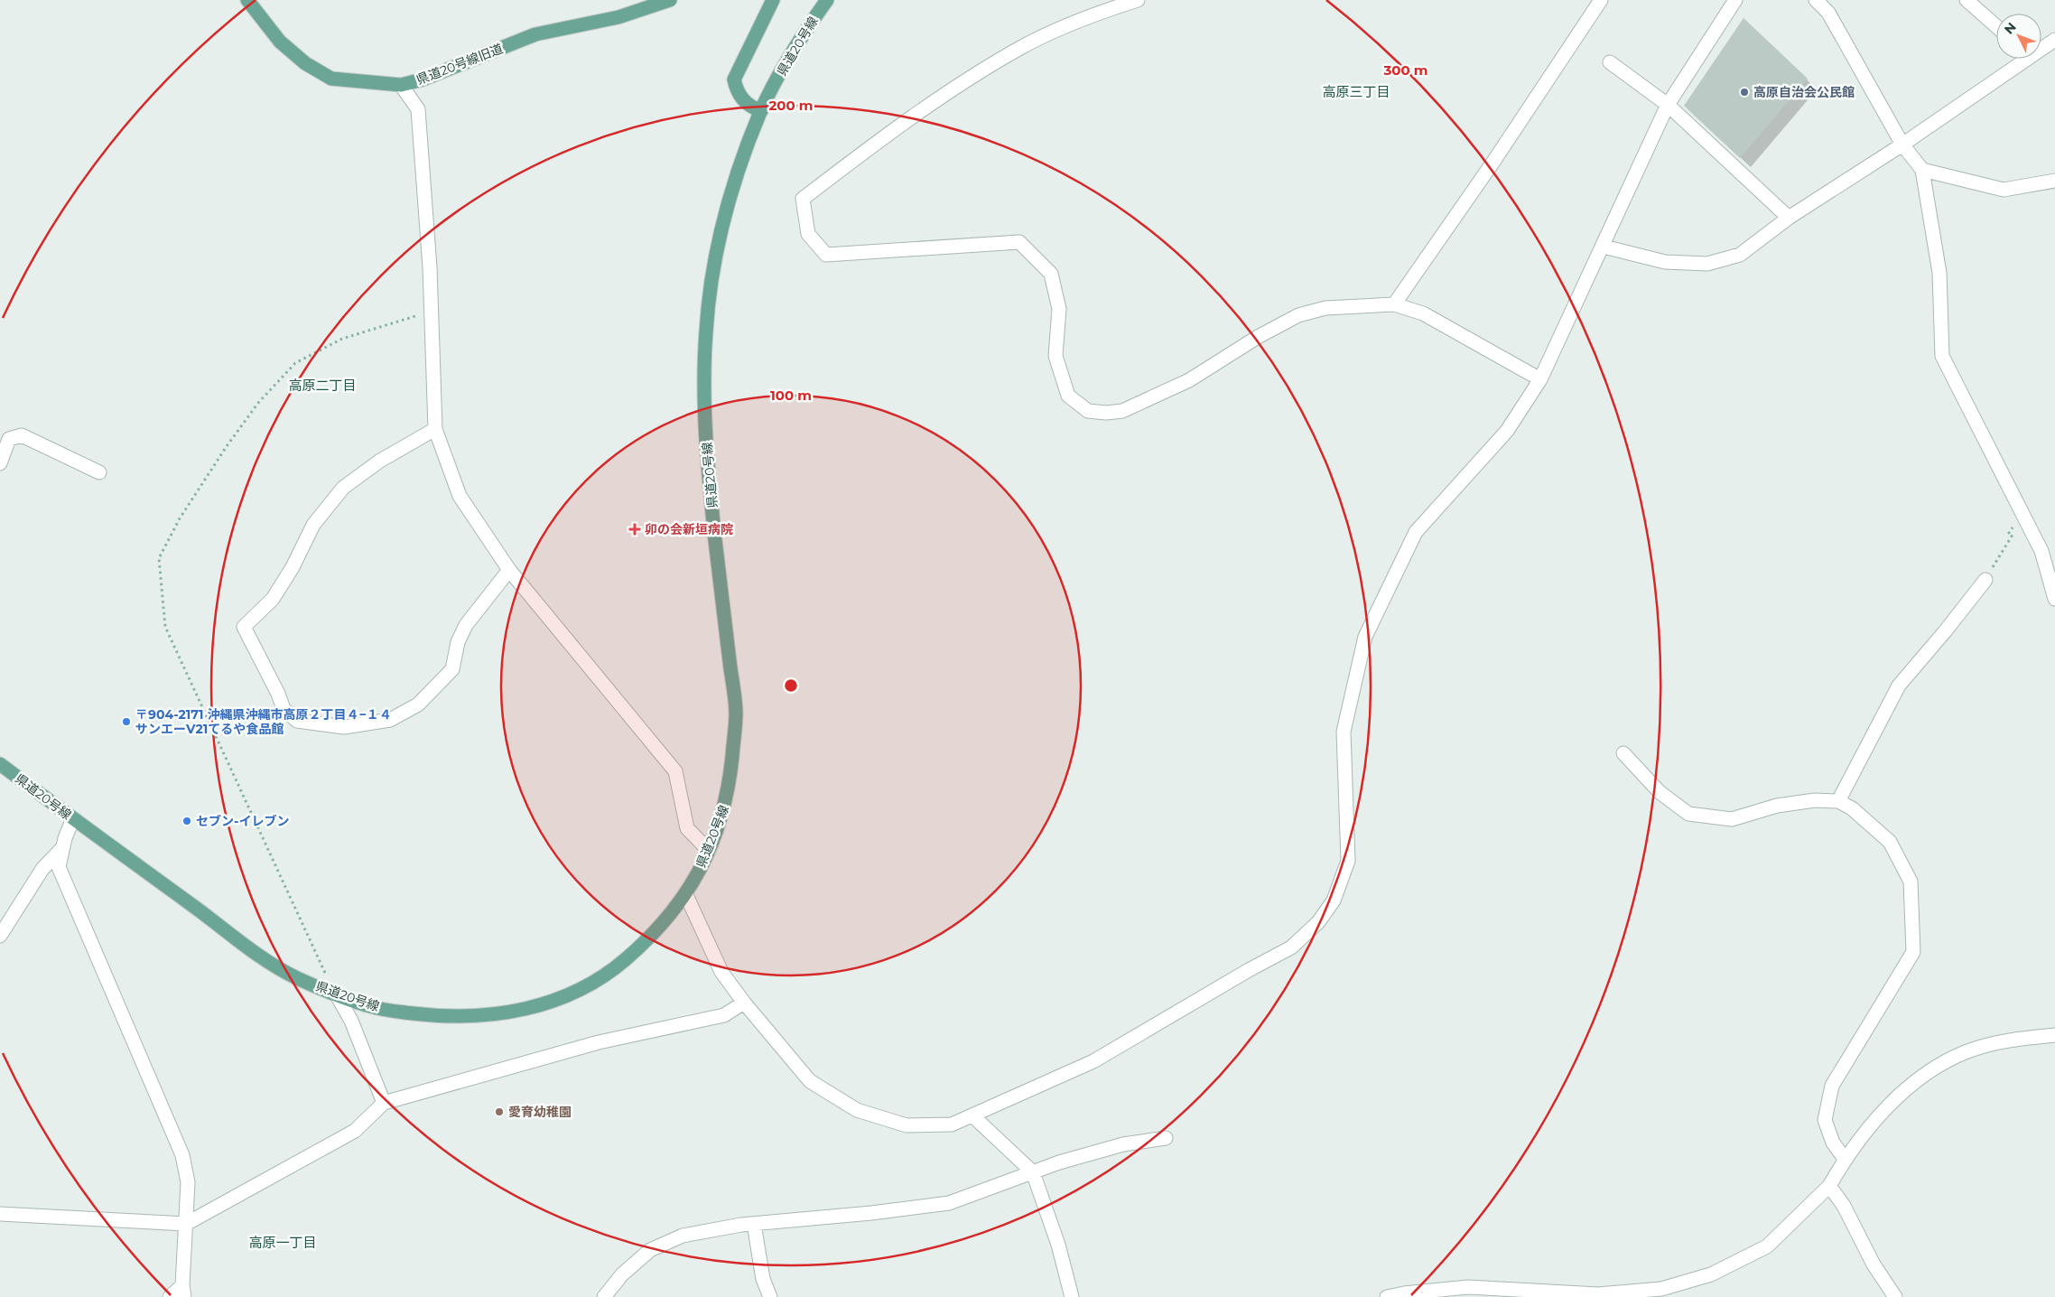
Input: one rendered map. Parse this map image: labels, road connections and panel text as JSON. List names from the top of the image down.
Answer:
{
  "streets": {
    "main road": ["県道20号線", "県道20号線旧道"]
  },
  "districts": ["高原三丁目", "高原二丁目", "高原一丁目"],
  "places": {
    "other": [
      "高原自治会公民館",
      "〒904-2171 沖縄県沖縄市高原２丁目４−１４ サンエーV21てるや食品館",
      "セブン-イレブン",
      "愛育幼稚園"
    ],
    "health": ["卯の会新垣病院"]
  },
  "north": "top left",
  "rings": ["300 m", "200 m", "100 m"]
}
